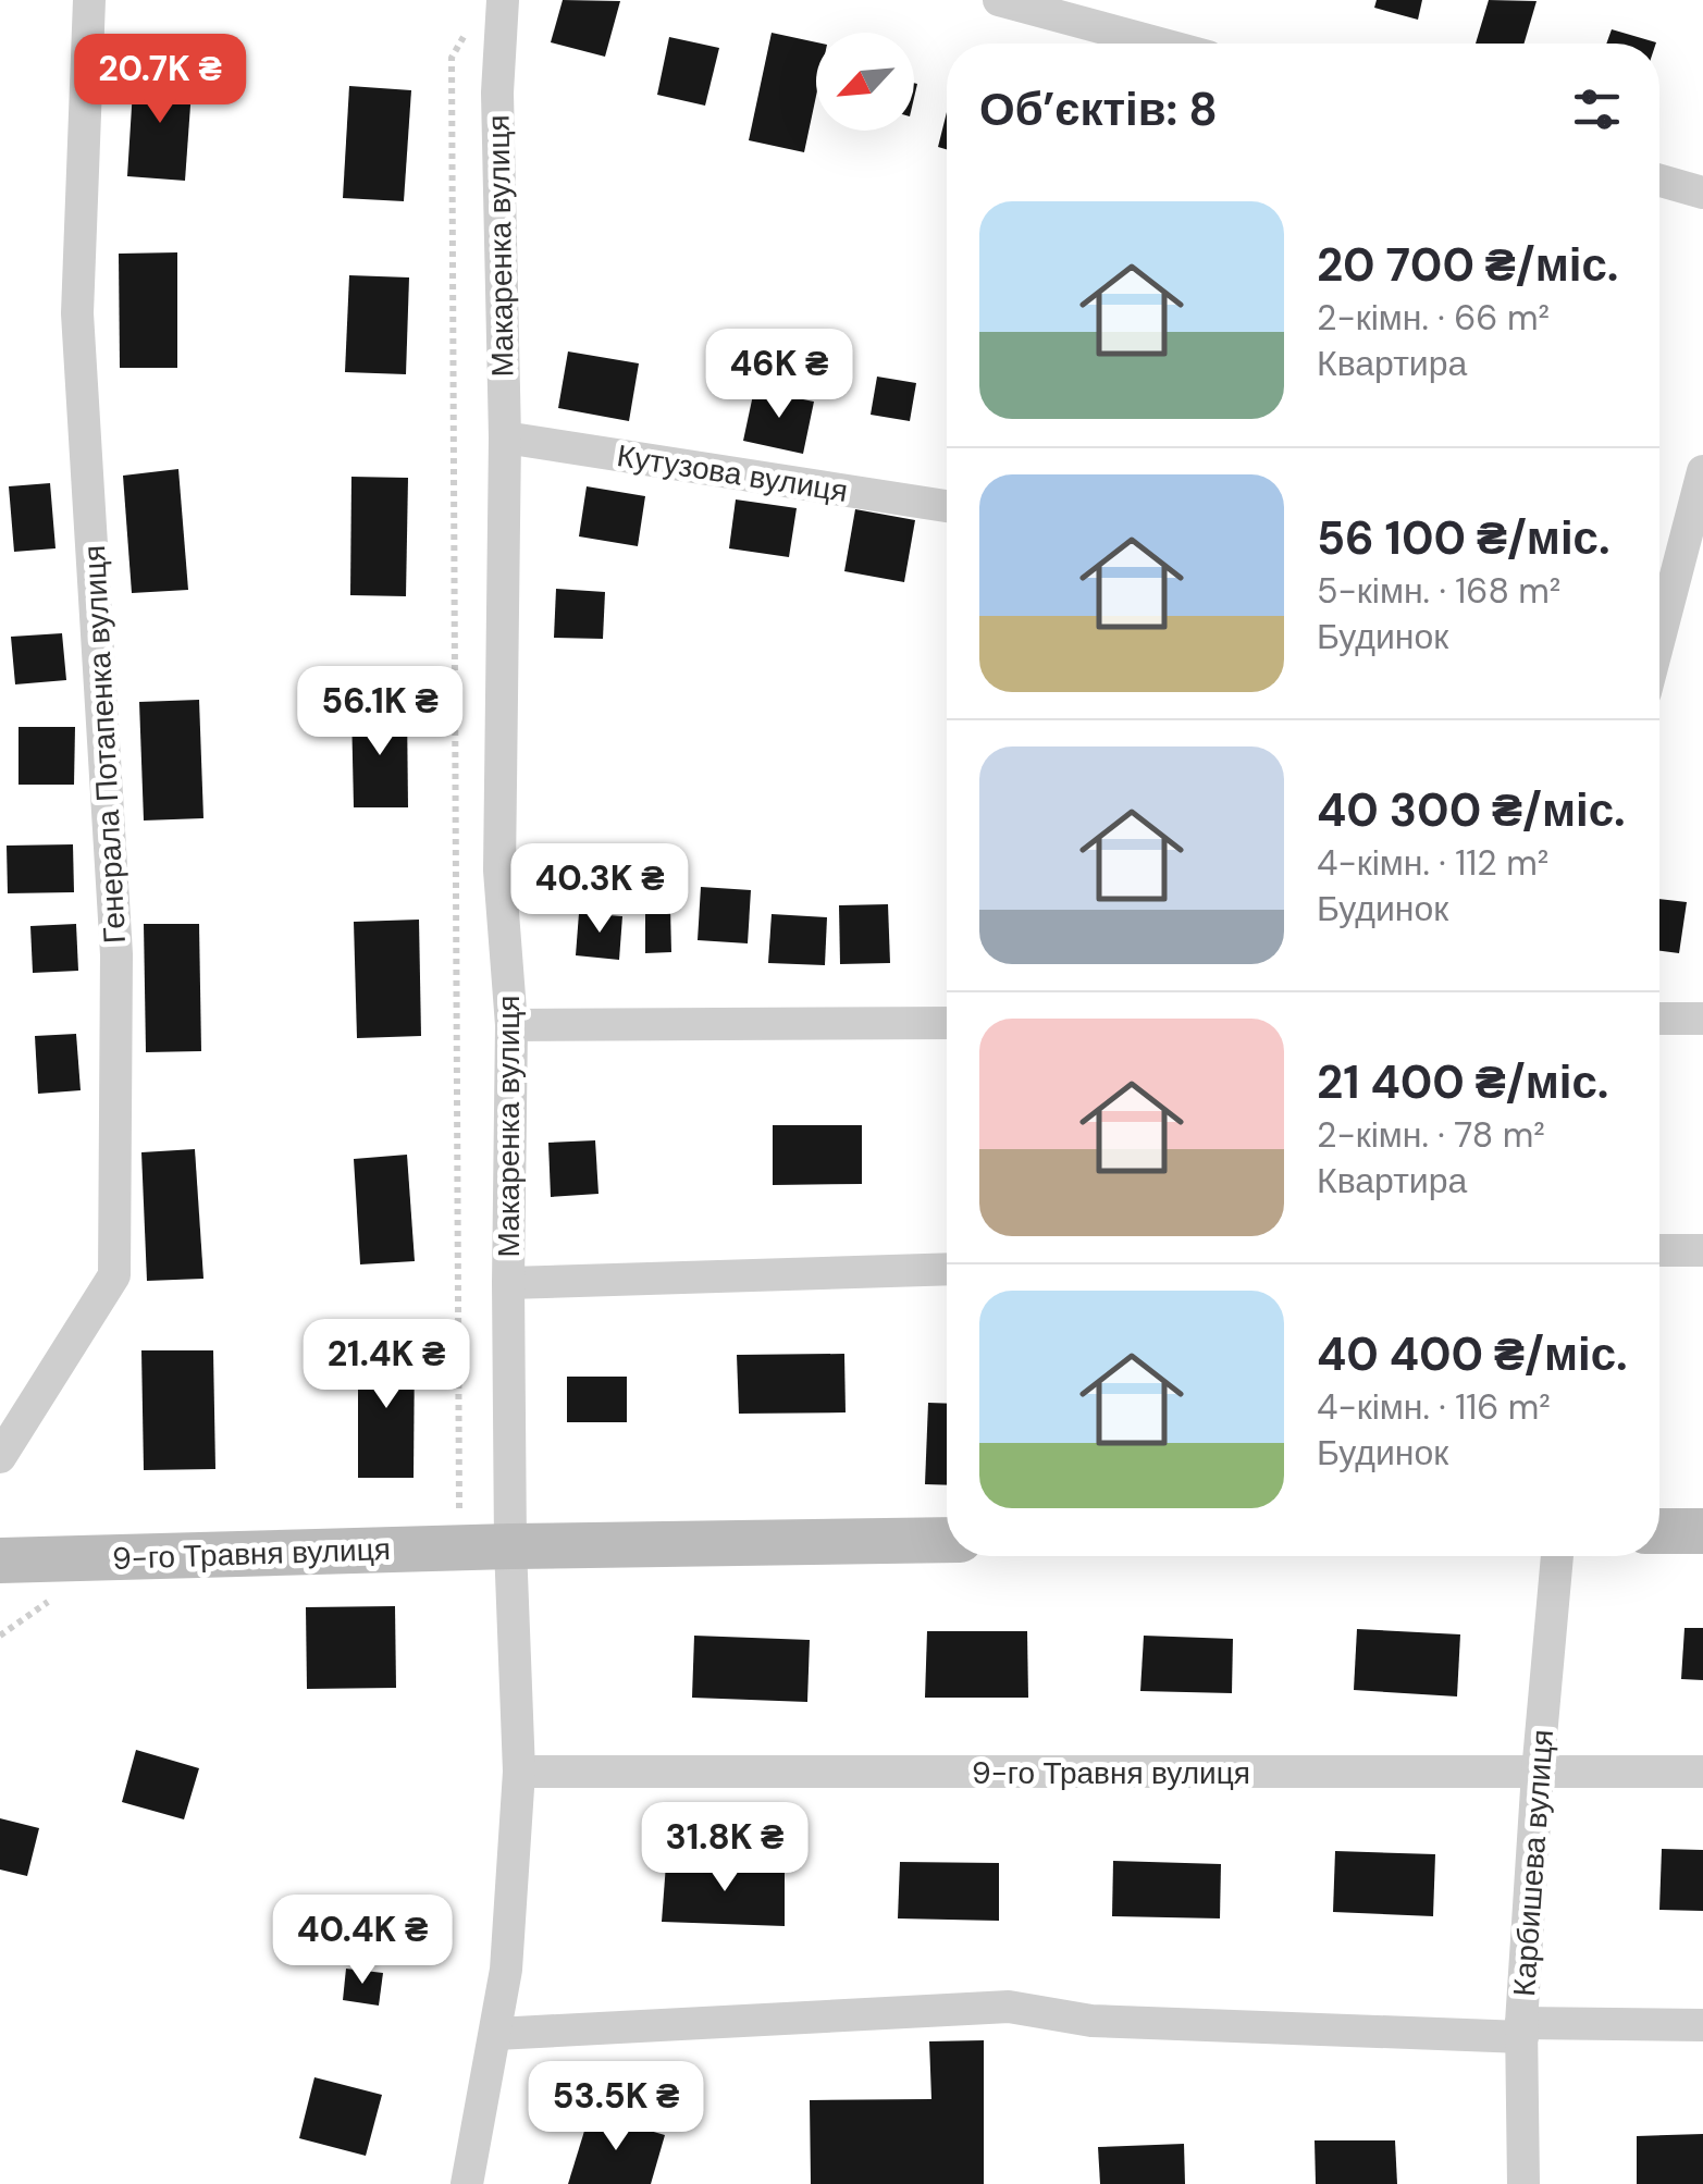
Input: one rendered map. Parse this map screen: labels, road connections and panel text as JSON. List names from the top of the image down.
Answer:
{
  "streets": {
    "main road": ["9-го Травня вулиця"],
    "street": [
      "Макаренка вулиця",
      "Кутузова вулиця",
      "Генерала Потапенка вулиця",
      "Карбишева вулиця"
    ]
  },
  "crossings": [
    ["Макаренка вулиця", "Кутузова вулиця"],
    ["Макаренка вулиця", "9-го Травня вулиця"],
    ["9-го Травня вулиця", "Карбишева вулиця"]
  ],
  "north": "bottom left",
  "page": {
    "price": [
      "20.7K ₴",
      "46K ₴",
      "56.1K ₴",
      "40.3K ₴",
      "21.4K ₴",
      "31.8K ₴",
      "40.4K ₴",
      "53.5K ₴"
    ],
    "heading": "Об’єктів: 8",
    "list": [
      {
        "name": "20 700 ₴/міс.",
        "note": "2-кімн. · 66 m² · Квартира"
      },
      {
        "name": "56 100 ₴/міс.",
        "note": "5-кімн. · 168 m² · Будинок"
      },
      {
        "name": "40 300 ₴/міс.",
        "note": "4-кімн. · 112 m² · Будинок"
      },
      {
        "name": "21 400 ₴/міс.",
        "note": "2-кімн. · 78 m² · Квартира"
      },
      {
        "name": "40 400 ₴/міс.",
        "note": "4-кімн. · 116 m² · Будинок"
      }
    ]
  }
}
